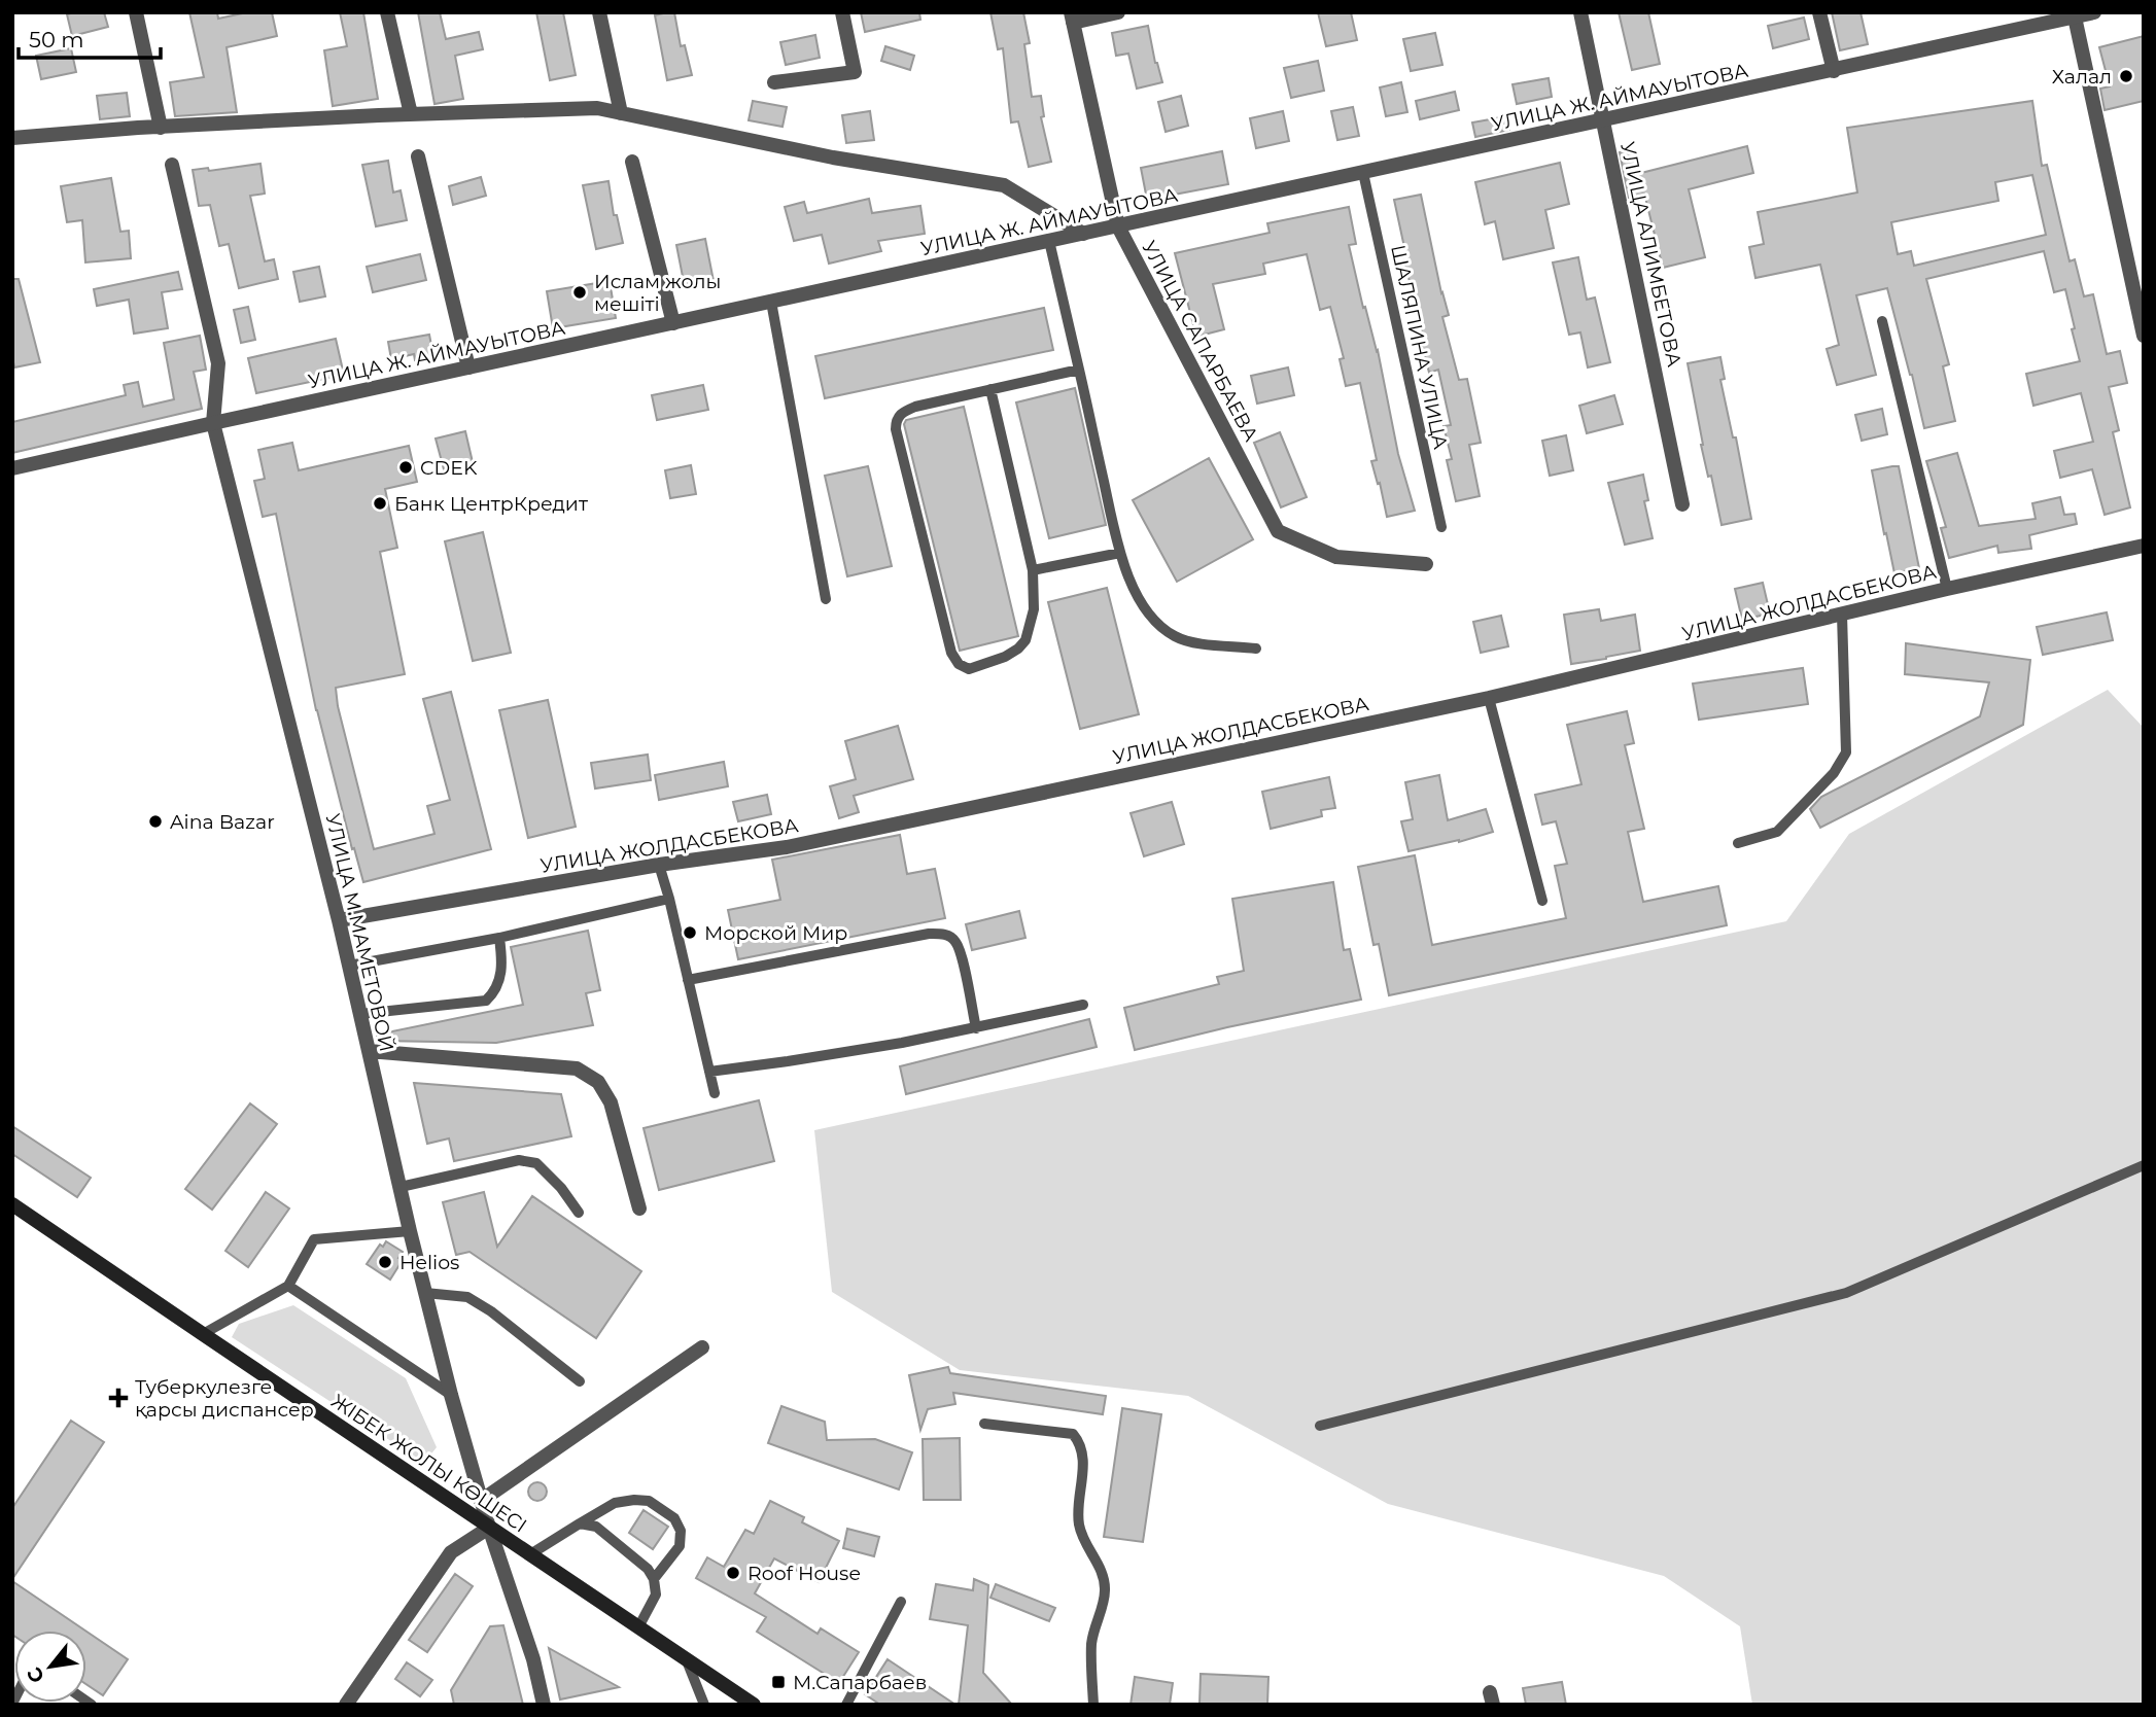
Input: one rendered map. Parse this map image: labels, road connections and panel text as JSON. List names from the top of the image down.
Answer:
{
  "streets": {
    "main road": ["ЖІБЕК ЖОЛЫ КӨШЕСІ"],
    "street": [
      "УЛИЦА Ж. АЙМАУЫТОВА",
      "УЛИЦА АЛИМБЕТОВА",
      "УЛИЦА САПАРБАЕВА",
      "УЛИЦА ЖОЛДАСБЕКОВА",
      "УЛИЦА М.МАМЕТОВОЙ"
    ],
    "lane": ["ШАЛЯПИНА УЛИЦА"]
  },
  "crossings": [
    ["УЛИЦА Ж. АЙМАУЫТОВА", "УЛИЦА АЛИМБЕТОВА"],
    ["УЛИЦА Ж. АЙМАУЫТОВА", "УЛИЦА САПАРБАЕВА"],
    ["УЛИЦА Ж. АЙМАУЫТОВА", "ШАЛЯПИНА УЛИЦА"],
    ["УЛИЦА Ж. АЙМАУЫТОВА", "УЛИЦА М.МАМЕТОВОЙ"],
    ["УЛИЦА ЖОЛДАСБЕКОВА", "УЛИЦА М.МАМЕТОВОЙ"],
    ["УЛИЦА М.МАМЕТОВОЙ", "ЖІБЕК ЖОЛЫ КӨШЕСІ"]
  ],
  "places": {
    "other": [
      "Халал",
      "Ислам жолы мешіті",
      "CDEK",
      "Банк ЦентрКредит",
      "Aina Bazar",
      "Морской Мир",
      "Helios",
      "Roof House"
    ],
    "health": ["Туберкулезге қарсы диспансер"],
    "transit": ["М.Сапарбаев"]
  },
  "scale_bar": "50 m",
  "north": "bottom left"
}
